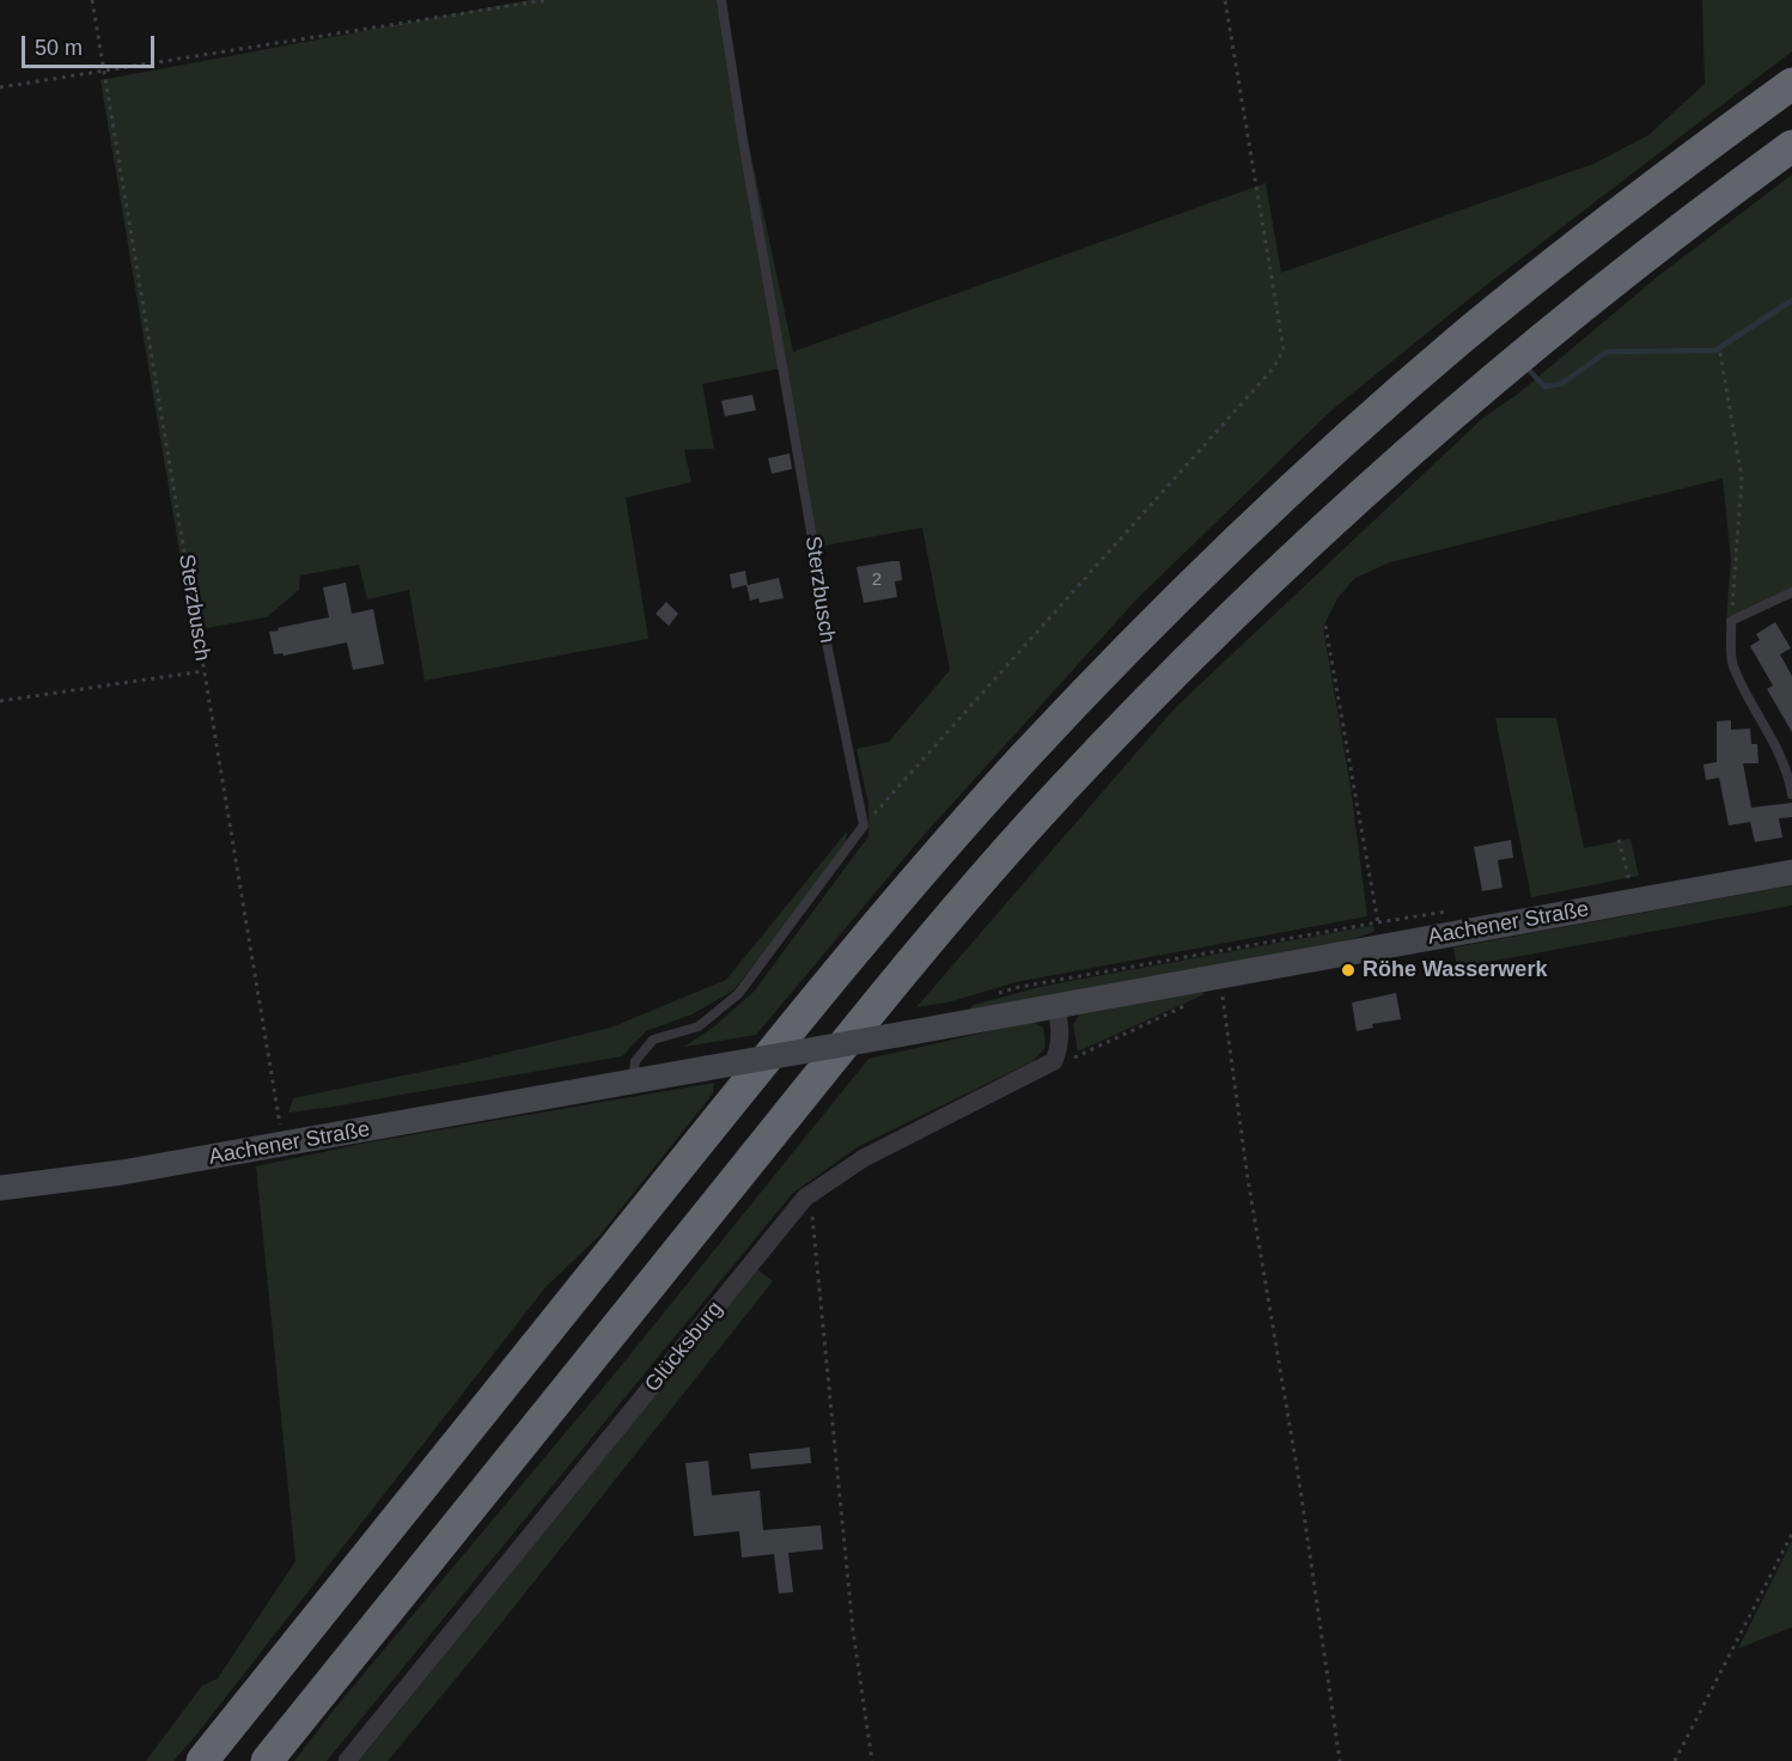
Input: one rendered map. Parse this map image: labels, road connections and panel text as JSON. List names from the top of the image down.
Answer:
{
  "streets": {
    "main road": ["Aachener Straße"],
    "street": ["Glücksburg"],
    "lane": ["Sterzbusch"]
  },
  "crossings": [
    ["Sterzbusch", "Aachener Straße"]
  ],
  "places": ["Röhe Wasserwerk"],
  "house_numbers": ["2"],
  "scale_bar": "50 m"
}
